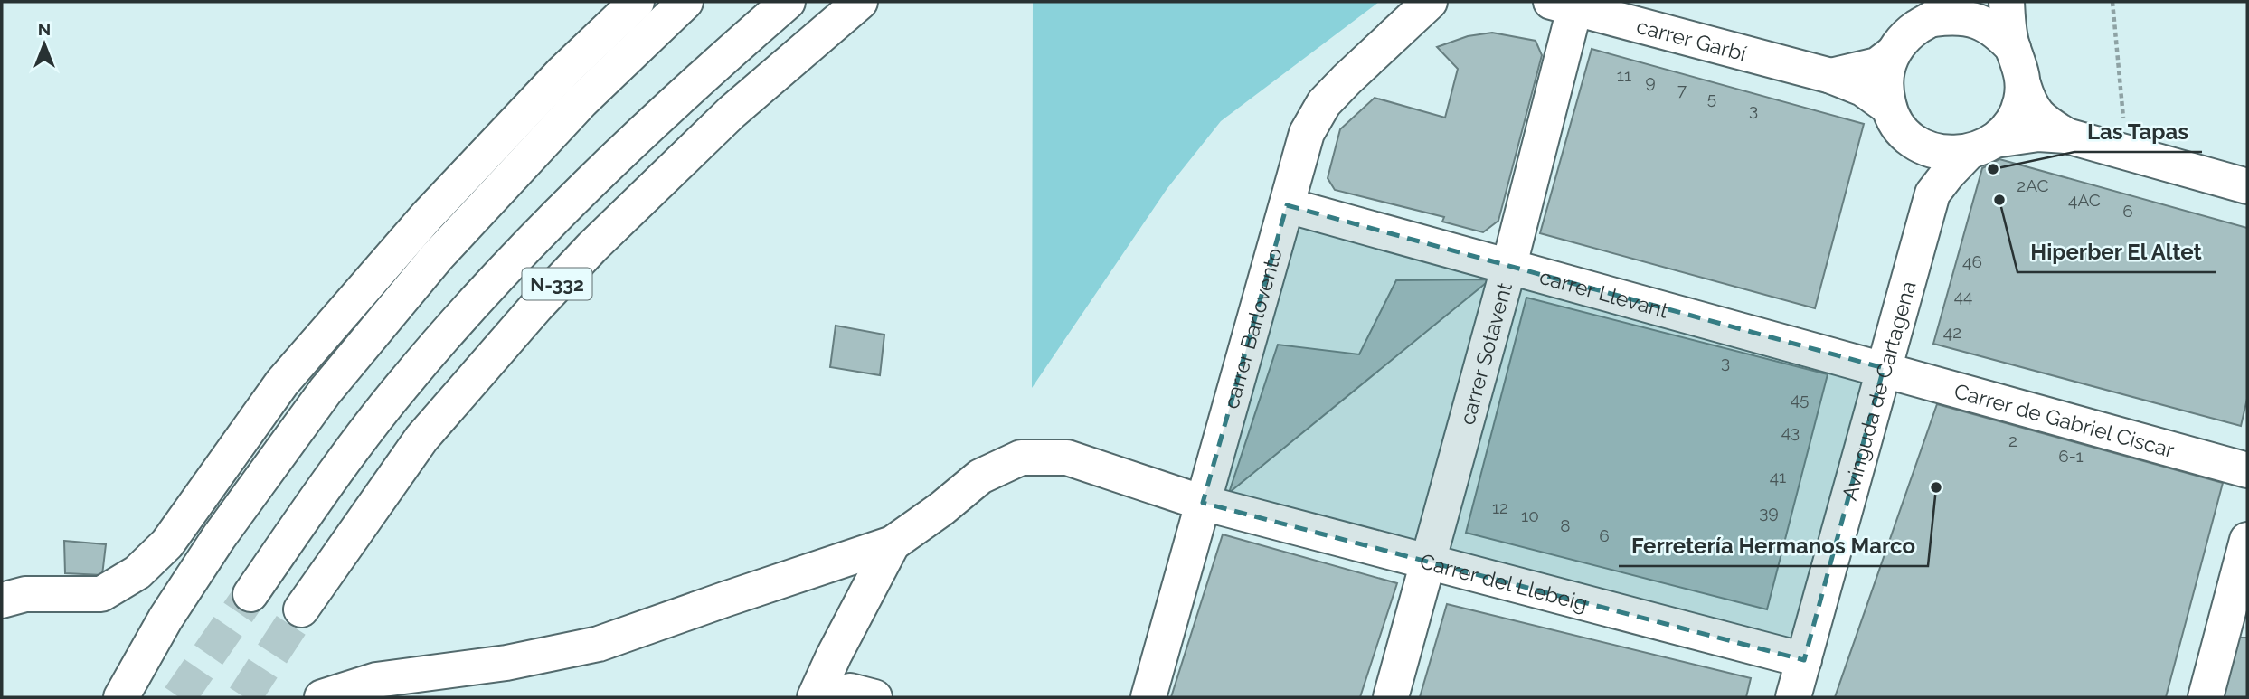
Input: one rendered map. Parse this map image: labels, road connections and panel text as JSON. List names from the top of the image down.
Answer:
{
  "streets": {
    "main road": [
      "carrer Garbí",
      "N-332",
      "carrer Llevant",
      "carrer Barlovento",
      "carrer Sotavent",
      "Avinguda de Cartagena",
      "Carrer de Gabriel Ciscar",
      "Carrer del Llebeig"
    ]
  },
  "crossings": [
    ["carrer Garbí", "carrer Sotavent"],
    ["carrer Llevant", "carrer Barlovento"],
    ["carrer Llevant", "carrer Sotavent"],
    ["carrer Llevant", "Avinguda de Cartagena"],
    ["carrer Llevant", "Carrer de Gabriel Ciscar"],
    ["carrer Barlovento", "Carrer del Llebeig"],
    ["carrer Sotavent", "Carrer del Llebeig"],
    ["Avinguda de Cartagena", "Carrer de Gabriel Ciscar"],
    ["Avinguda de Cartagena", "Carrer del Llebeig"]
  ],
  "places": ["Las Tapas", "Hiperber El Altet", "Ferretería Hermanos Marco"],
  "house_numbers": [
    "11",
    "9",
    "7",
    "5",
    "3",
    "2AC",
    "4AC",
    "6",
    "46",
    "44",
    "42",
    "3",
    "45",
    "43",
    "2",
    "6-1",
    "41",
    "12",
    "39",
    "10",
    "8",
    "6"
  ],
  "north": "top"
}
